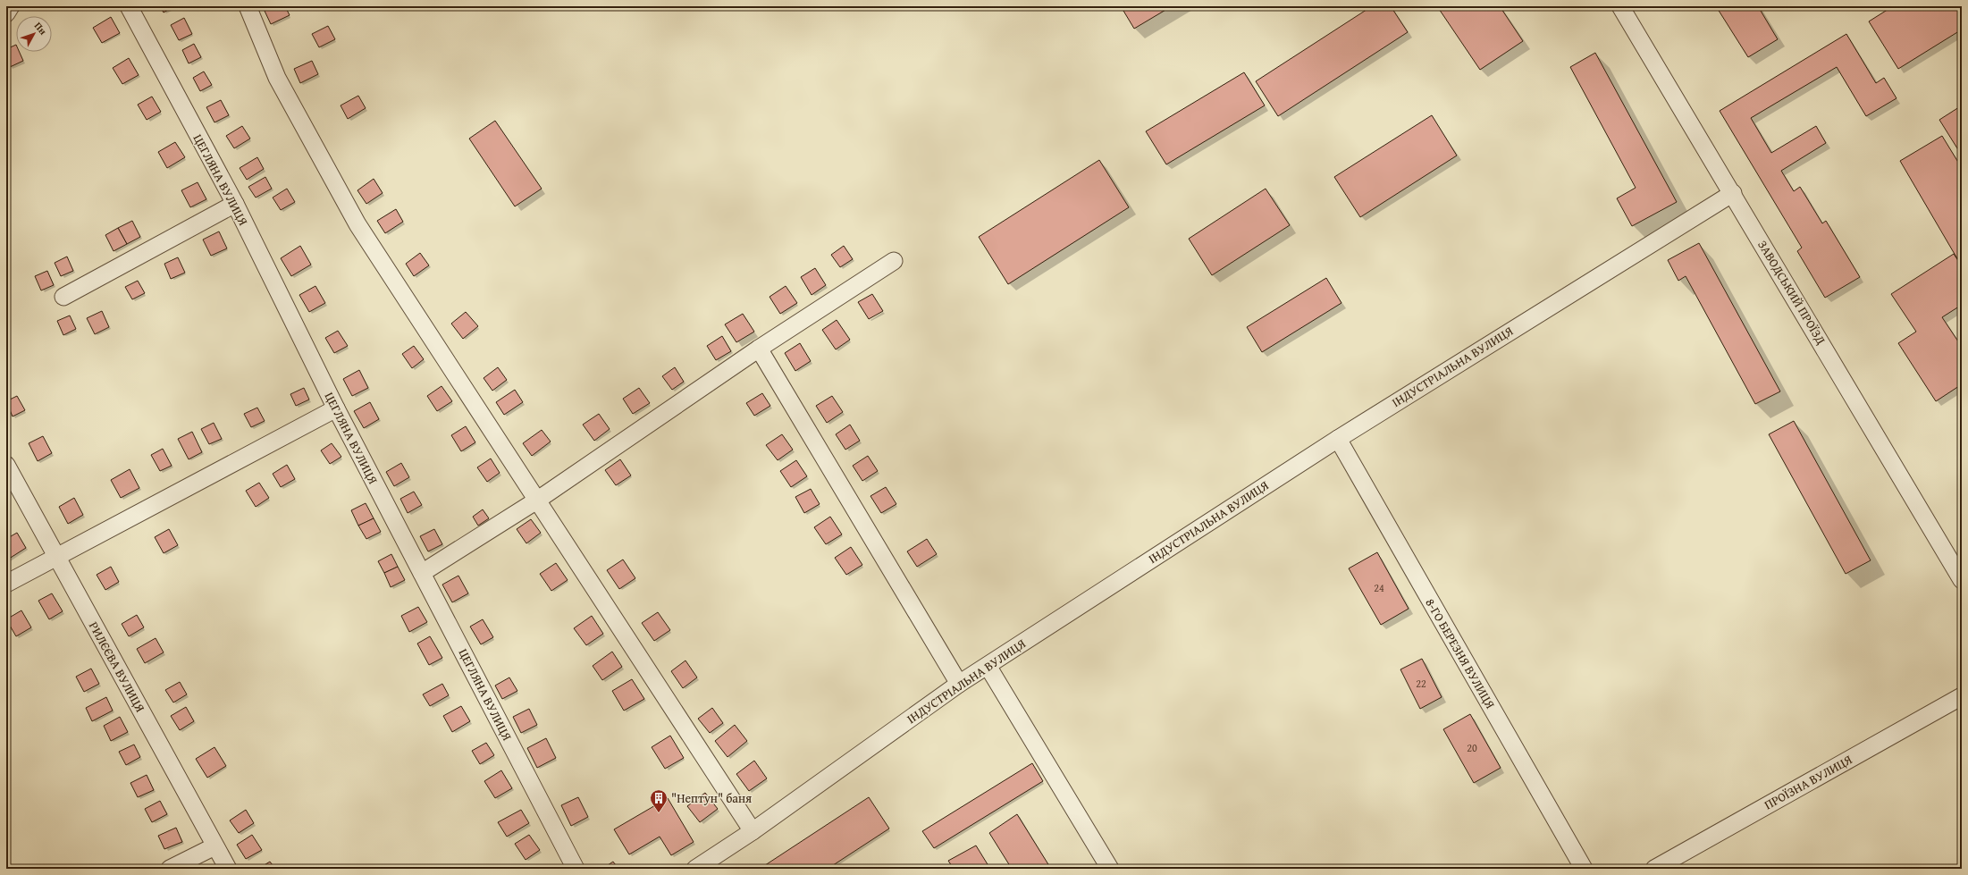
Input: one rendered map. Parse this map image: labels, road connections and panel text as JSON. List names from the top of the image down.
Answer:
{
  "streets": {
    "street": [
      "ЦЕГЛЯНА ВУЛИЦЯ",
      "ЗАВОДСЬКИЙ ПРОЇЗД",
      "ІНДУСТРІАЛЬНА ВУЛИЦЯ",
      "8-ГО БЕРЕЗНЯ ВУЛИЦЯ",
      "РИЛЄЄВА ВУЛИЦЯ",
      "ПРОЇЗНА ВУЛИЦЯ"
    ]
  },
  "crossings": [
    ["ЗАВОДСЬКИЙ ПРОЇЗД", "ІНДУСТРІАЛЬНА ВУЛИЦЯ"],
    ["ІНДУСТРІАЛЬНА ВУЛИЦЯ", "8-ГО БЕРЕЗНЯ ВУЛИЦЯ"]
  ],
  "places": {
    "building": ["\"Нептун\" баня"]
  },
  "house_numbers": ["24", "22", "20"],
  "north": "top right"
}
